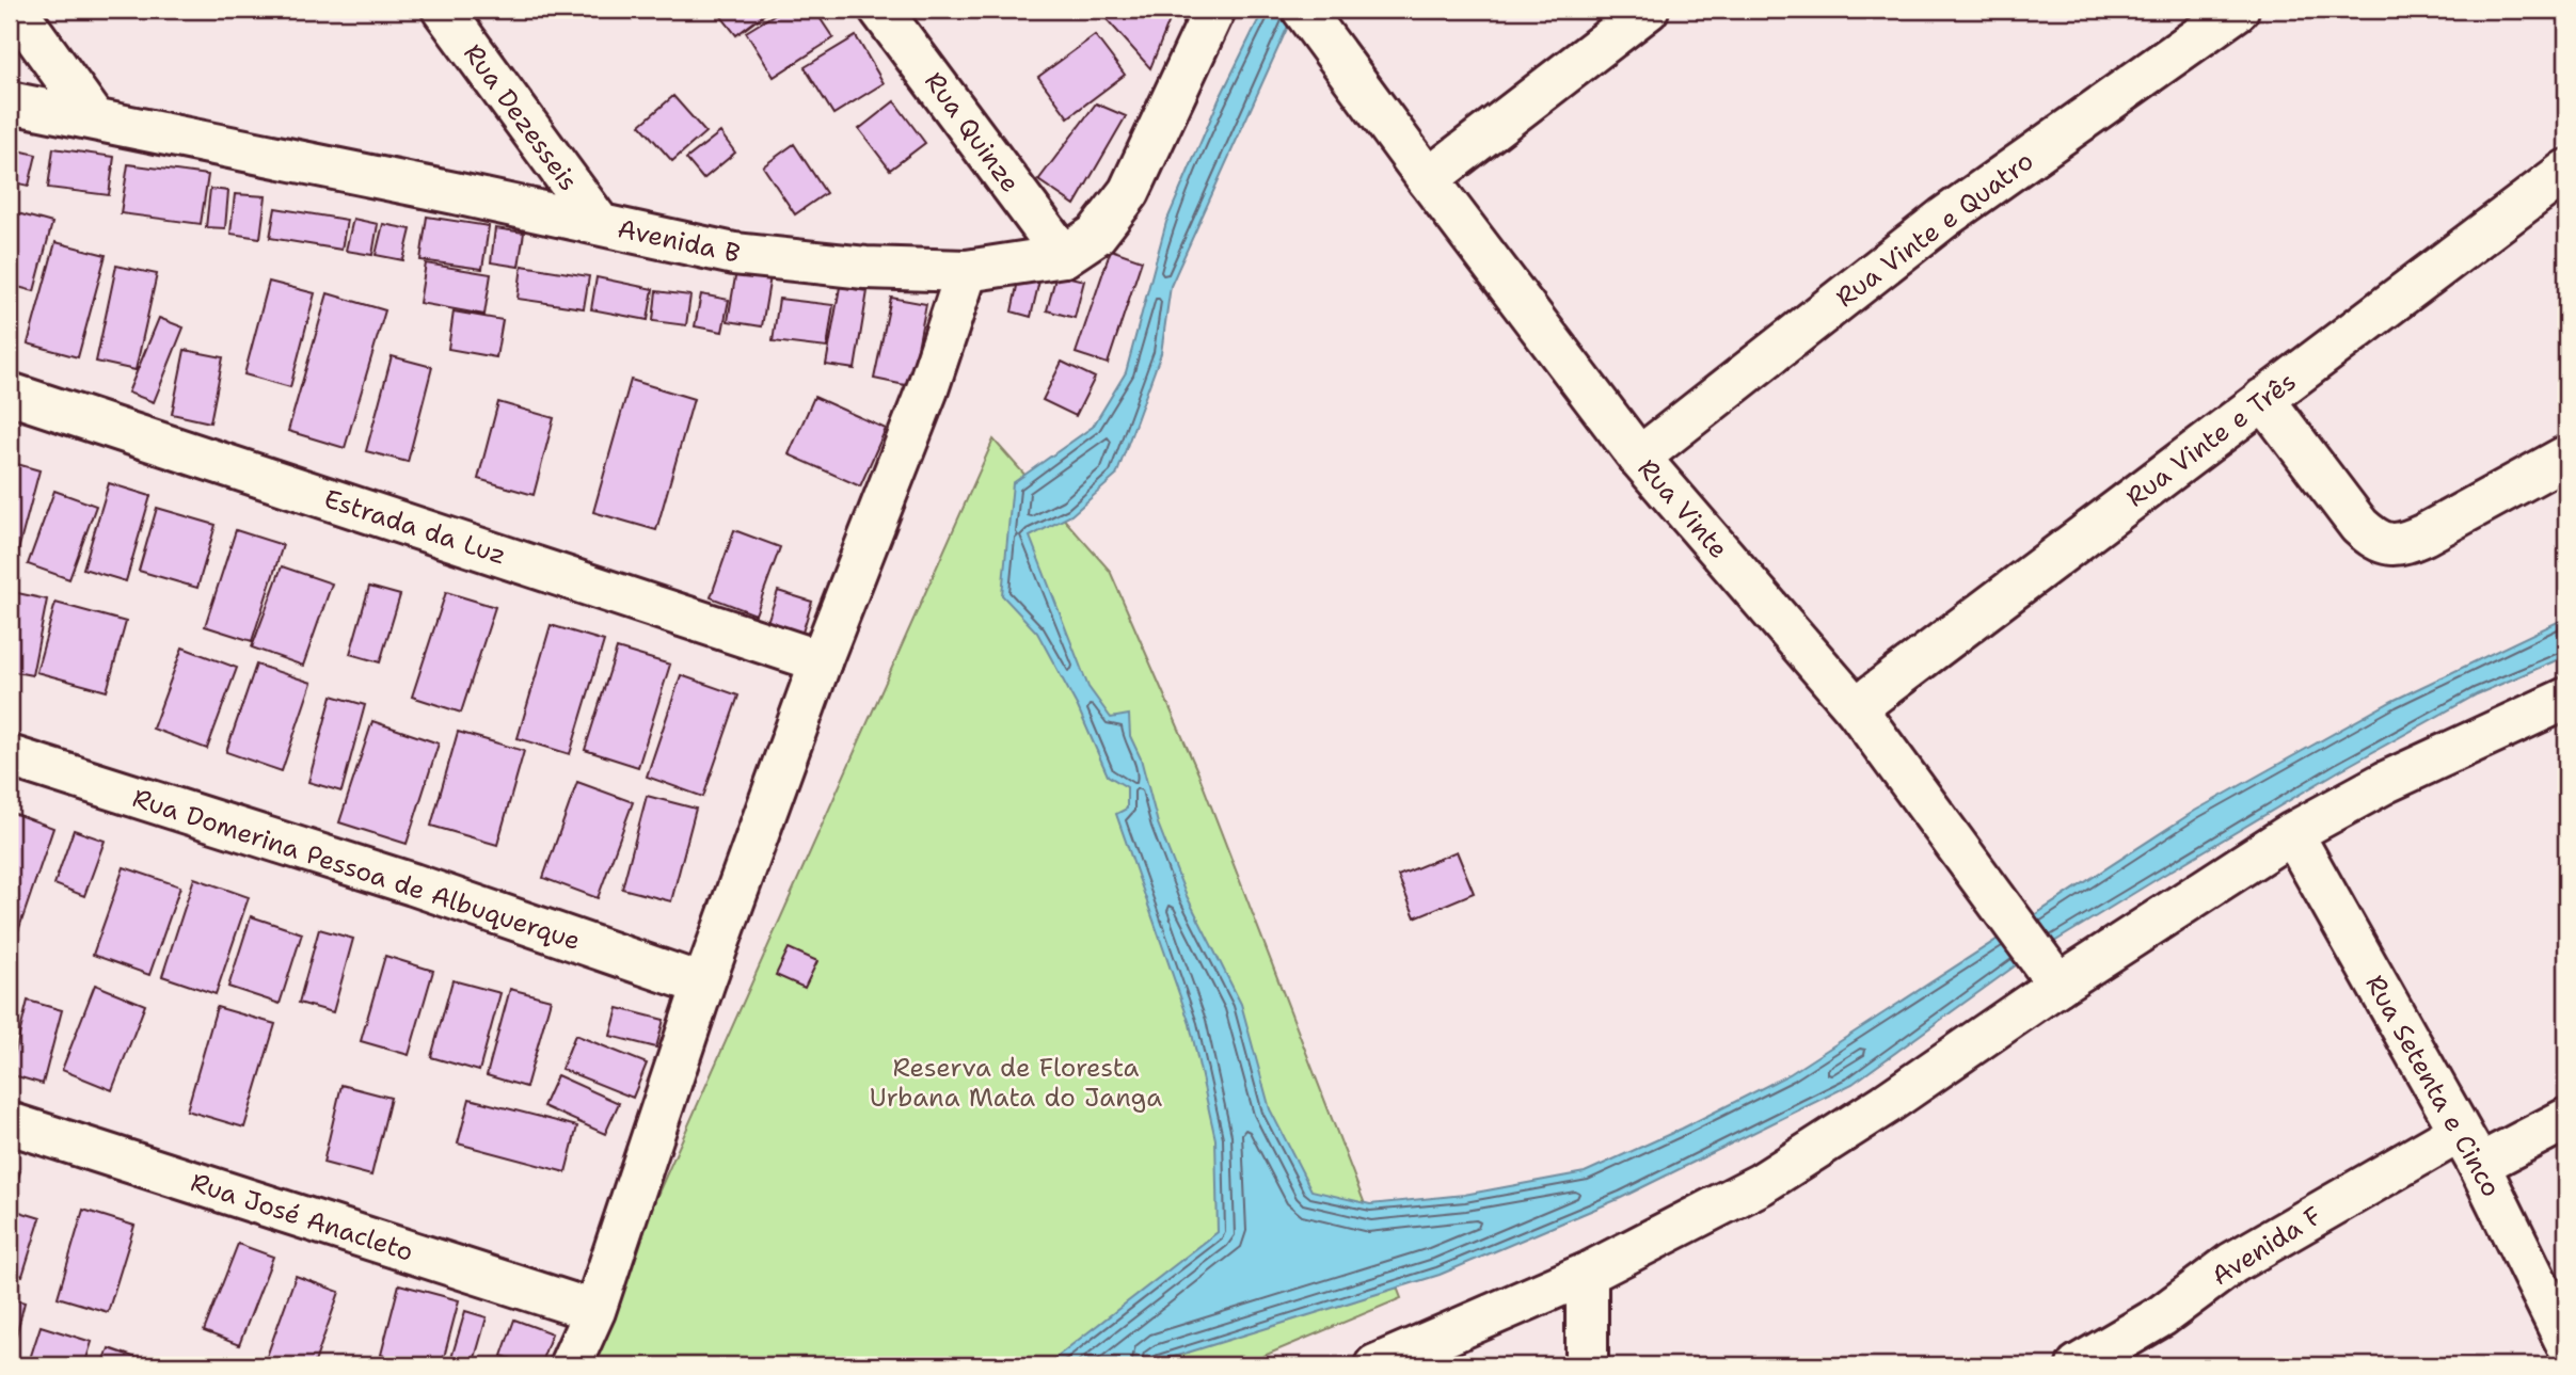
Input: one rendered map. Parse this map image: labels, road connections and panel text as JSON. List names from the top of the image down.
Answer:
{
  "streets": {
    "street": [
      "Rua Dezesseis",
      "Rua Quinze",
      "Rua Vinte e Quatro",
      "Avenida B",
      "Rua Vinte e Três",
      "Rua Vinte",
      "Estrada da Luz",
      "Rua Domerina Pessoa de Albuquerque",
      "Rua Setenta e Cinco",
      "Rua José Anacleto",
      "Avenida F"
    ]
  },
  "crossings": [
    ["Rua Dezesseis", "Avenida B"],
    ["Rua Quinze", "Avenida B"],
    ["Rua Vinte e Quatro", "Rua Vinte"],
    ["Rua Vinte e Três", "Rua Vinte"],
    ["Rua Setenta e Cinco", "Avenida F"]
  ],
  "parks": ["Reserva de Floresta Urbana Mata do Janga"]
}
